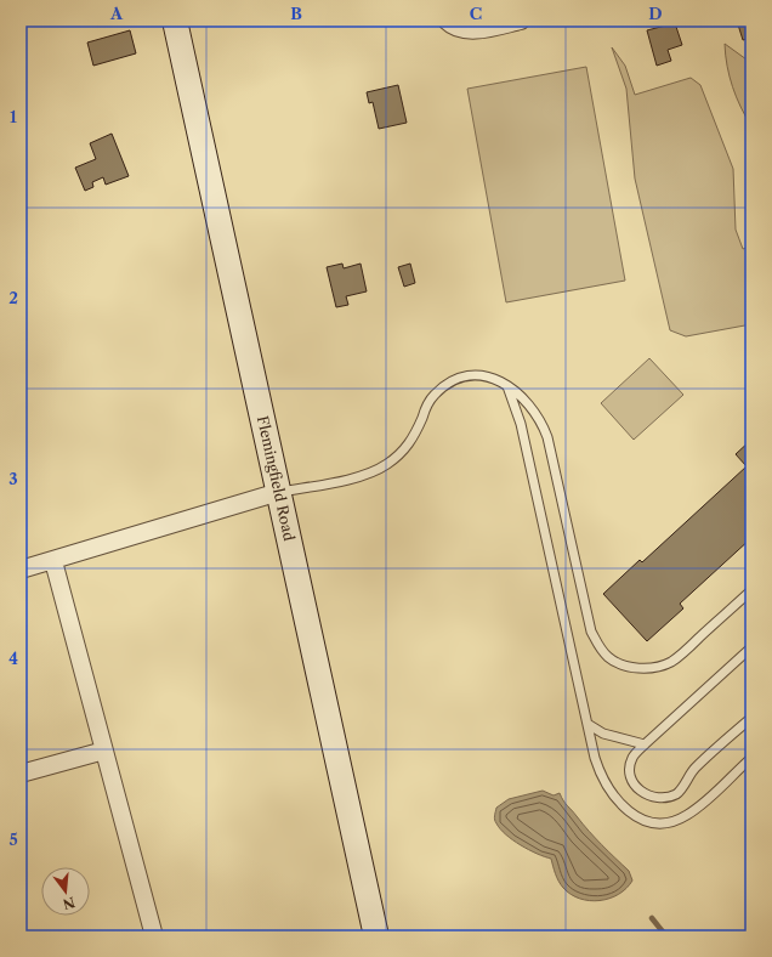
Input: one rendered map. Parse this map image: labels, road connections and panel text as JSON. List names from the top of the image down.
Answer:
{
  "streets": {
    "street": ["Flemingfield Road"]
  },
  "north": "bottom",
  "grid": {
    "columns": [
      "A",
      "B",
      "C",
      "D"
    ],
    "rows": [
      "1",
      "2",
      "3",
      "4",
      "5"
    ]
  }
}
